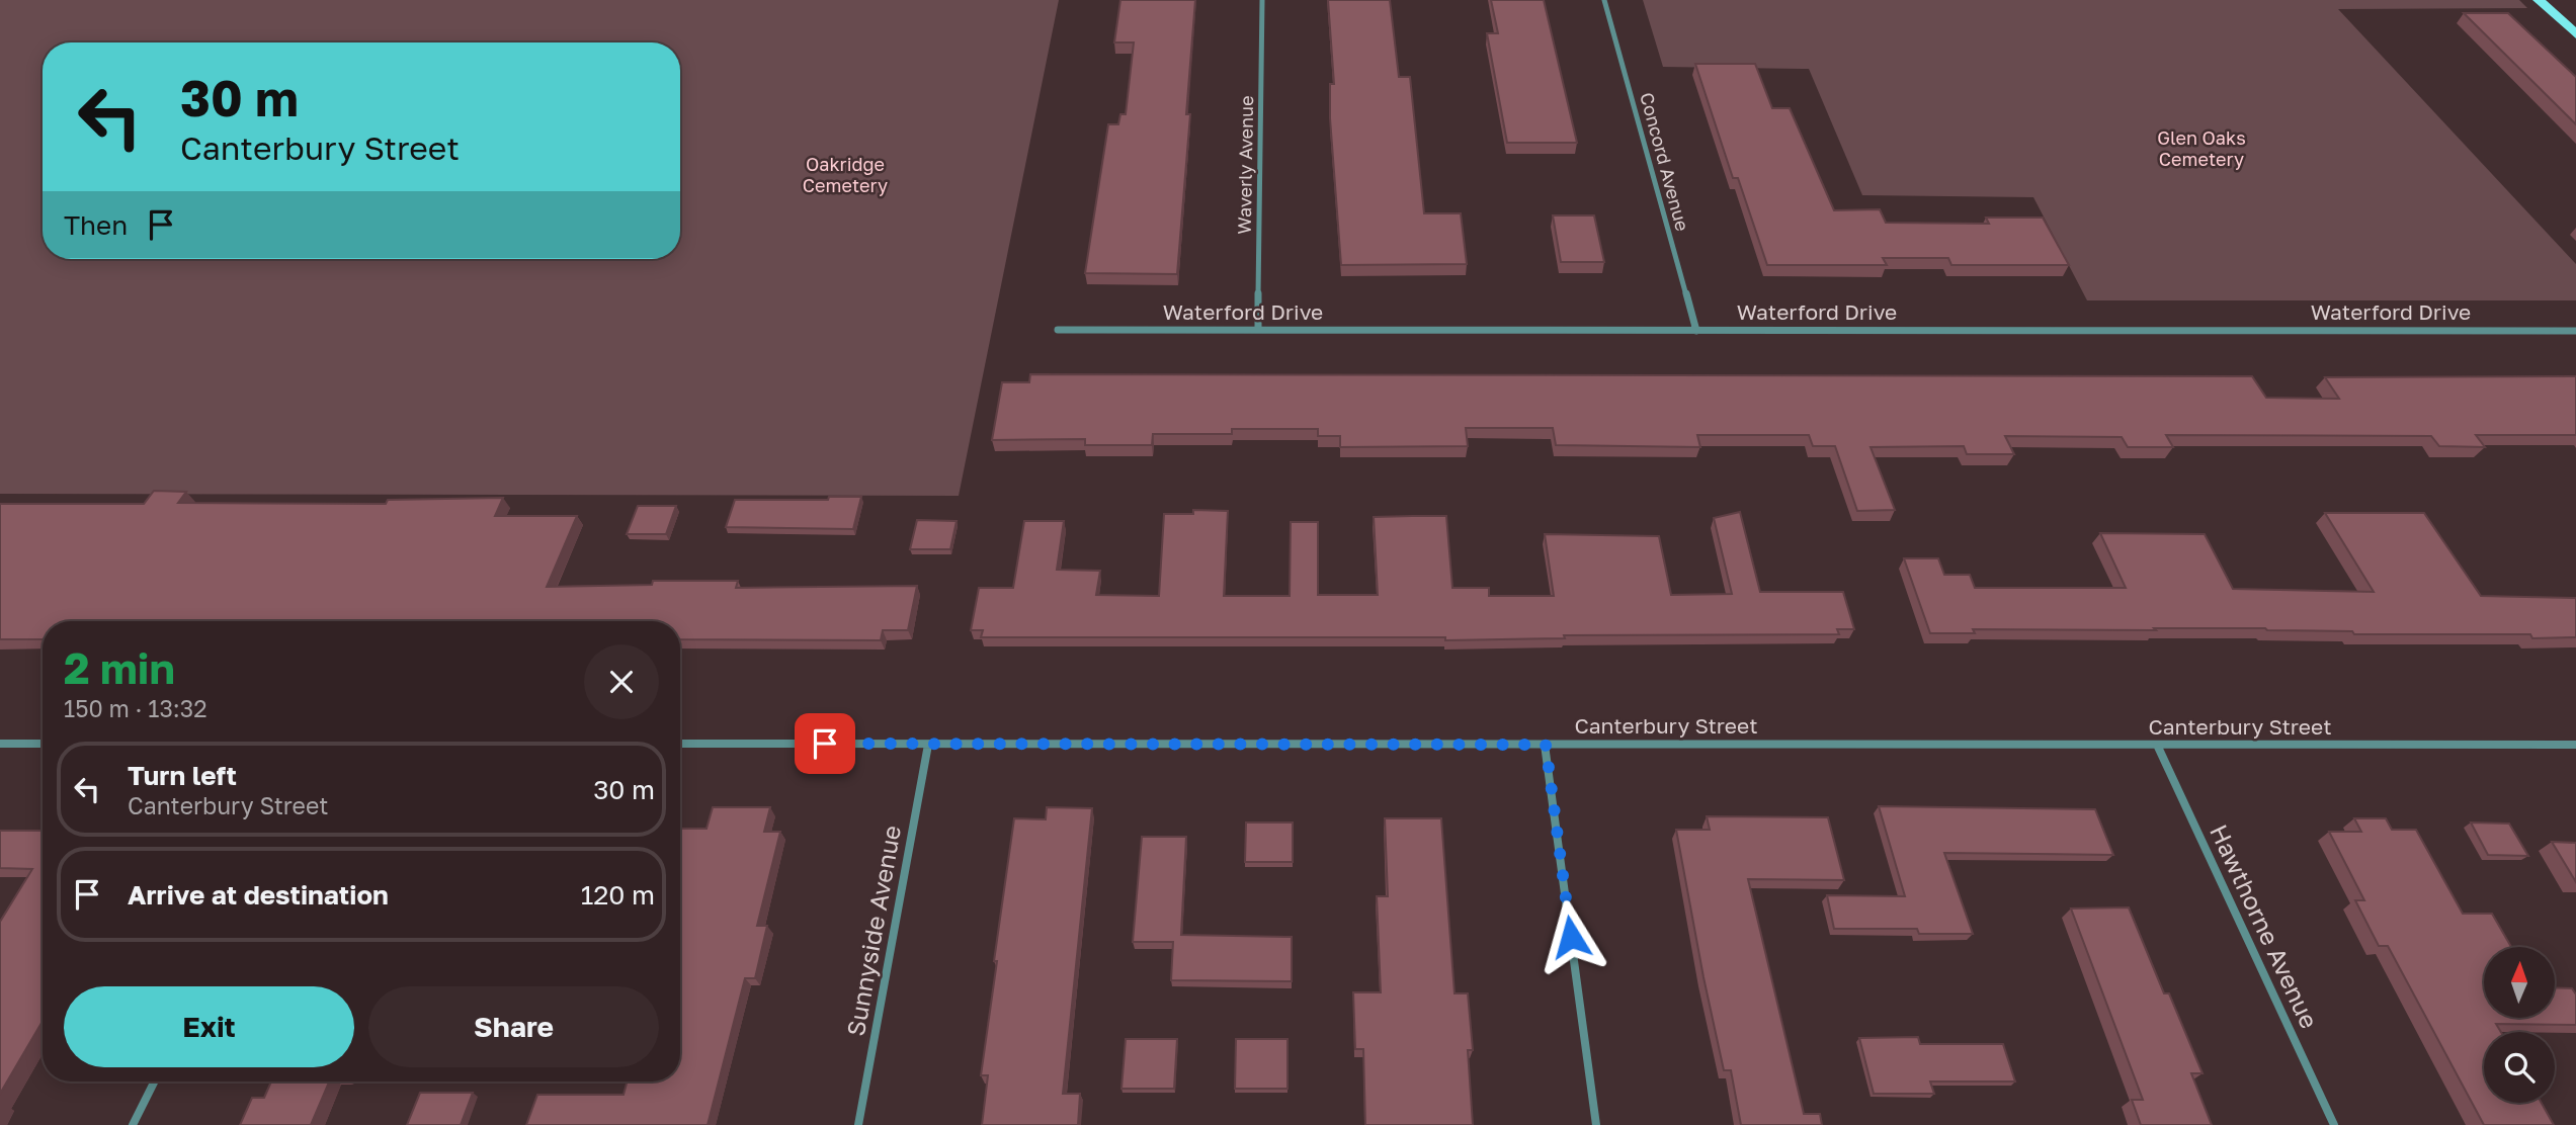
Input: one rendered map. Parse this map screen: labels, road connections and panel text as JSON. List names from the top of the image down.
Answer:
{
  "streets": {
    "street": [
      "Concord Avenue",
      "Waverly Avenue",
      "Waterford Drive",
      "Canterbury Street",
      "Hawthorne Avenue",
      "Sunnyside Avenue"
    ]
  },
  "crossings": [
    ["Concord Avenue", "Waterford Drive"],
    ["Waverly Avenue", "Waterford Drive"],
    ["Canterbury Street", "Hawthorne Avenue"],
    ["Canterbury Street", "Sunnyside Avenue"]
  ],
  "parks": ["Glen Oaks Cemetery", "Oakridge Cemetery"],
  "north": "top",
  "page": {
    "turn": ["30 m", "Canterbury Street"],
    "then": "Then",
    "heading": ["2 min", "150 m · 13:32"],
    "list": [
      {
        "name": "Turn left",
        "note": "Canterbury Street",
        "value": "30 m"
      },
      {
        "name": "Arrive at destination",
        "value": "120 m"
      }
    ],
    "buttons": ["Exit", "Share"]
  }
}
